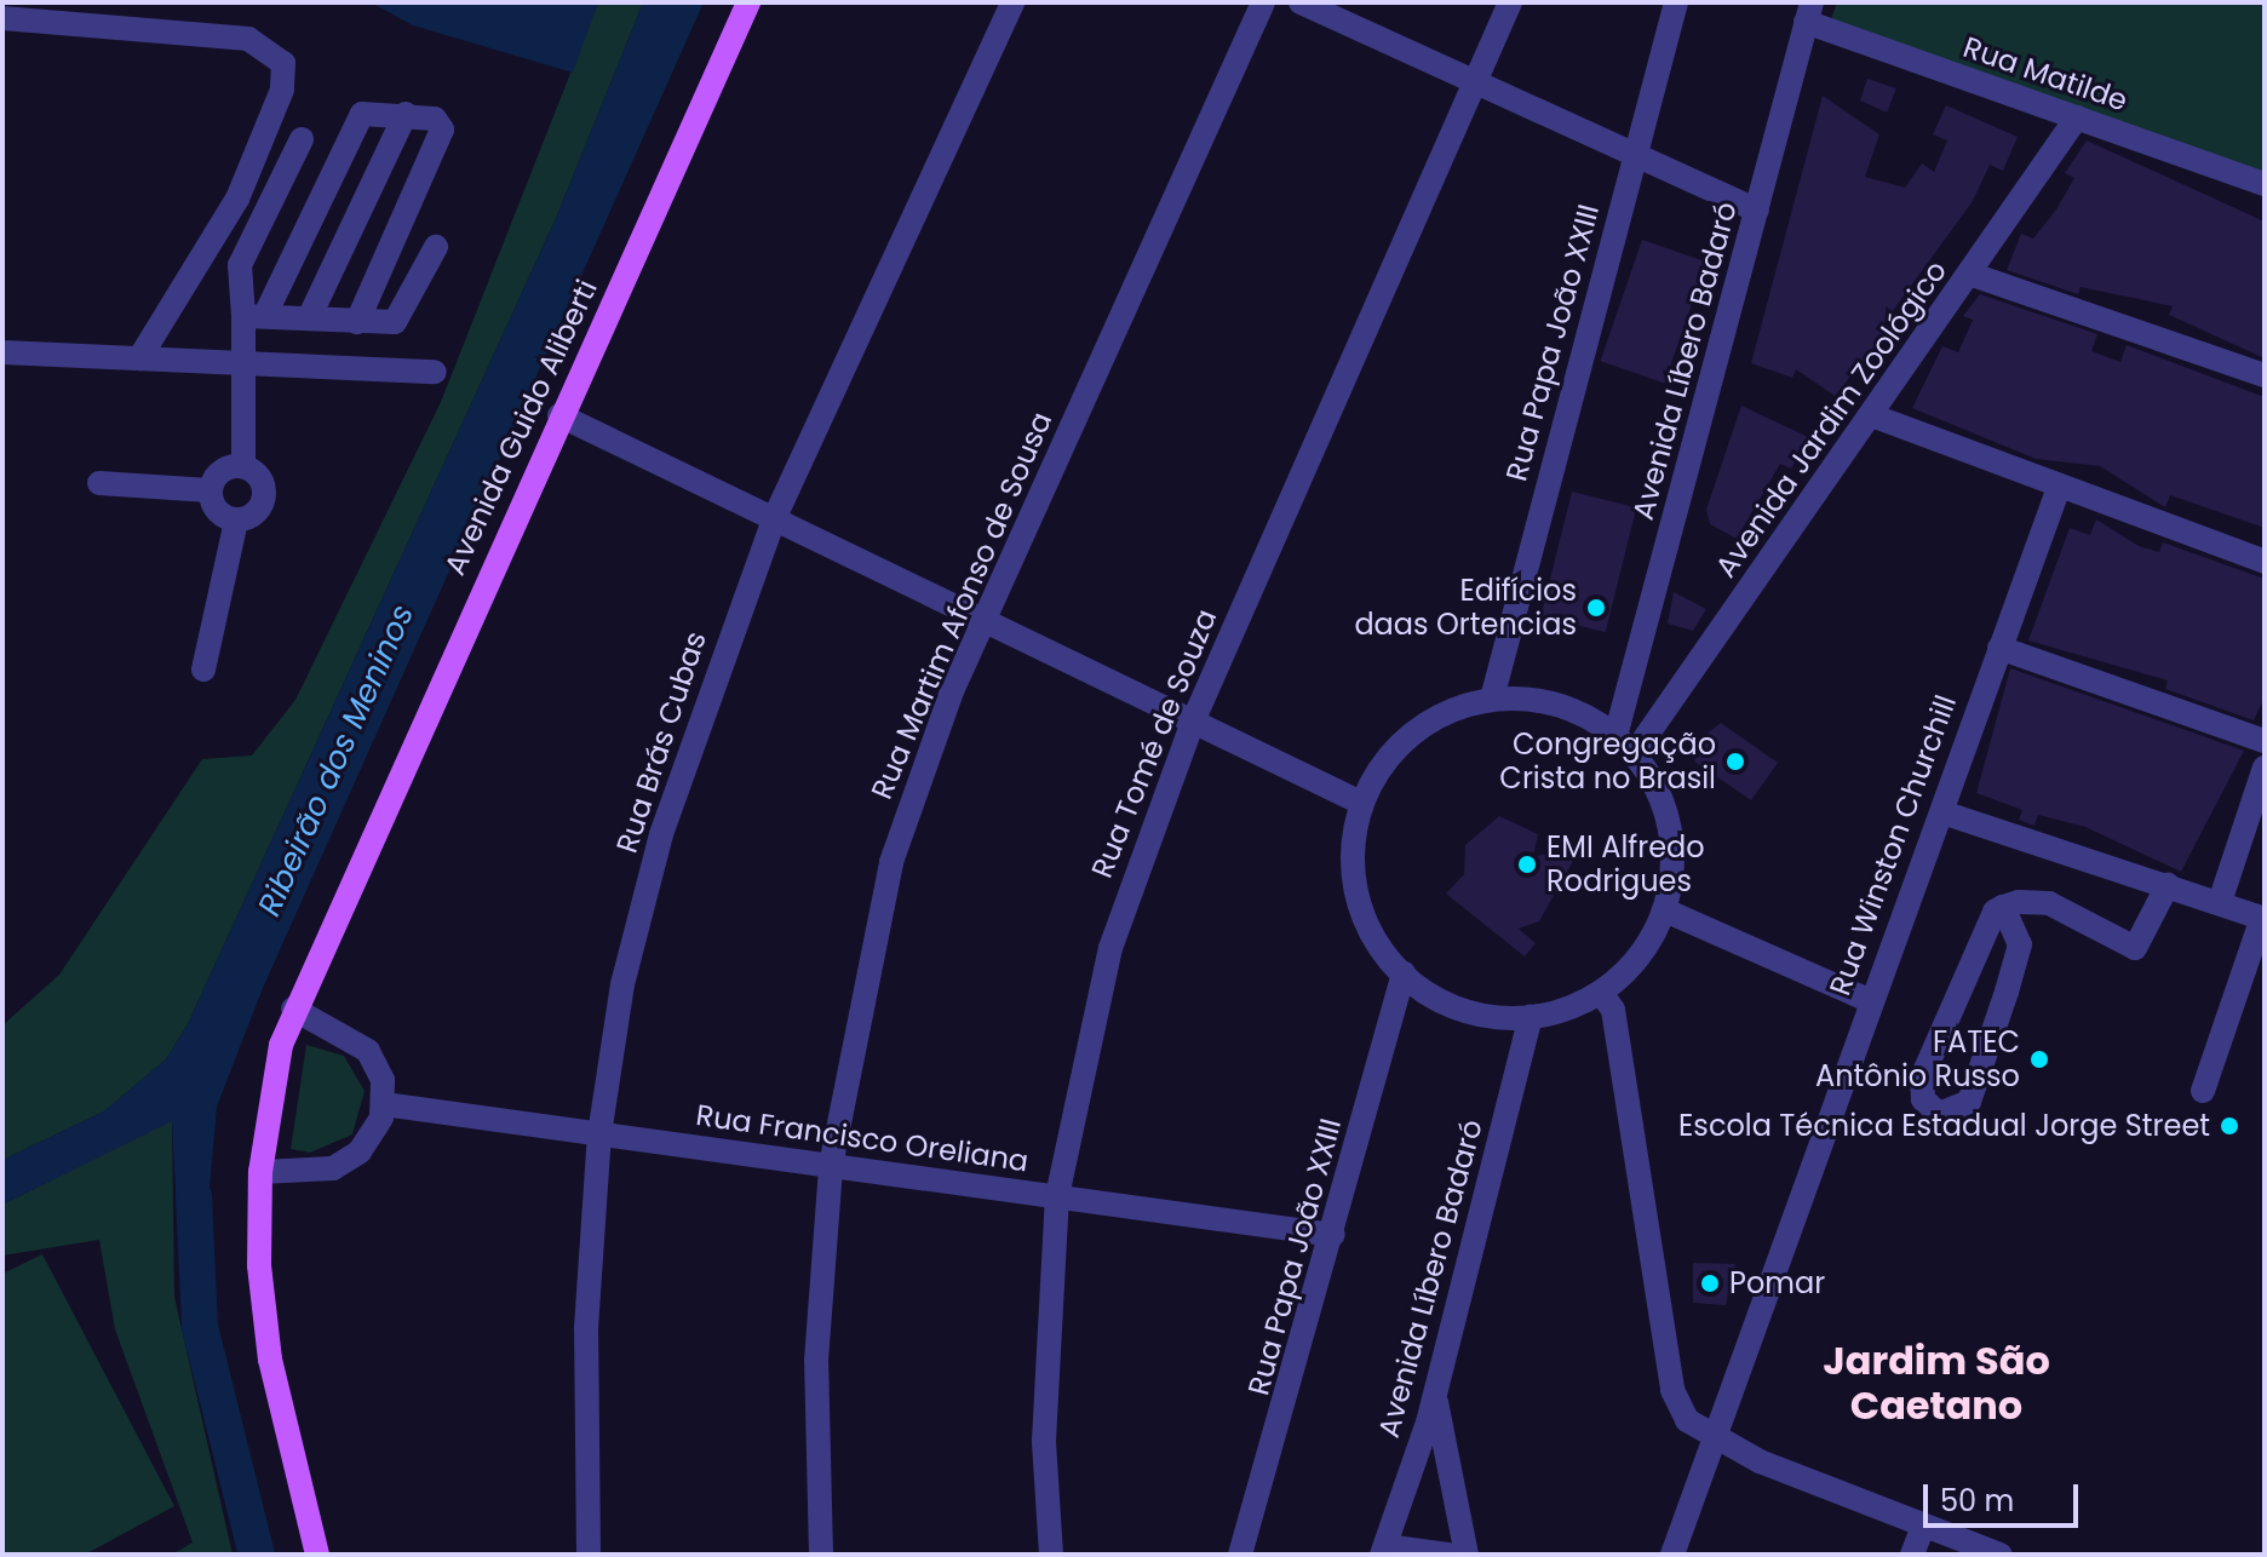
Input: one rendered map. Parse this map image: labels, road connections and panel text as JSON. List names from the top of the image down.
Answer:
{
  "streets": {
    "main road": ["Avenida Guido Aliberti"],
    "street": [
      "Rua Matilde",
      "Rua Papa João XXIII",
      "Avenida Líbero Badaró",
      "Avenida Jardim Zoológico",
      "Rua Martim Afonso de Sousa",
      "Rua Brás Cubas",
      "Rua Tomé de Souza",
      "Rua Winston Churchill",
      "Rua Francisco Oreliana"
    ]
  },
  "crossings": [
    ["Rua Matilde", "Avenida Líbero Badaró"],
    ["Rua Matilde", "Avenida Jardim Zoológico"],
    ["Rua Papa João XXIII", "Avenida Líbero Badaró"],
    ["Rua Papa João XXIII", "Avenida Jardim Zoológico"],
    ["Rua Papa João XXIII", "Rua Francisco Oreliana"],
    ["Avenida Líbero Badaró", "Avenida Jardim Zoológico"],
    ["Rua Martim Afonso de Sousa", "Rua Francisco Oreliana"],
    ["Rua Brás Cubas", "Rua Francisco Oreliana"],
    ["Rua Tomé de Souza", "Rua Francisco Oreliana"]
  ],
  "districts": ["Jardim São Caetano"],
  "water": ["Ribeirão dos Meninos"],
  "places": [
    "Edifícios daas Ortencias",
    "Congregação Crista no Brasil",
    "EMI Alfredo Rodrigues",
    "FATEC Antônio Russo",
    "Escola Técnica Estadual Jorge Street",
    "Pomar"
  ],
  "scale_bar": "50 m"
}
